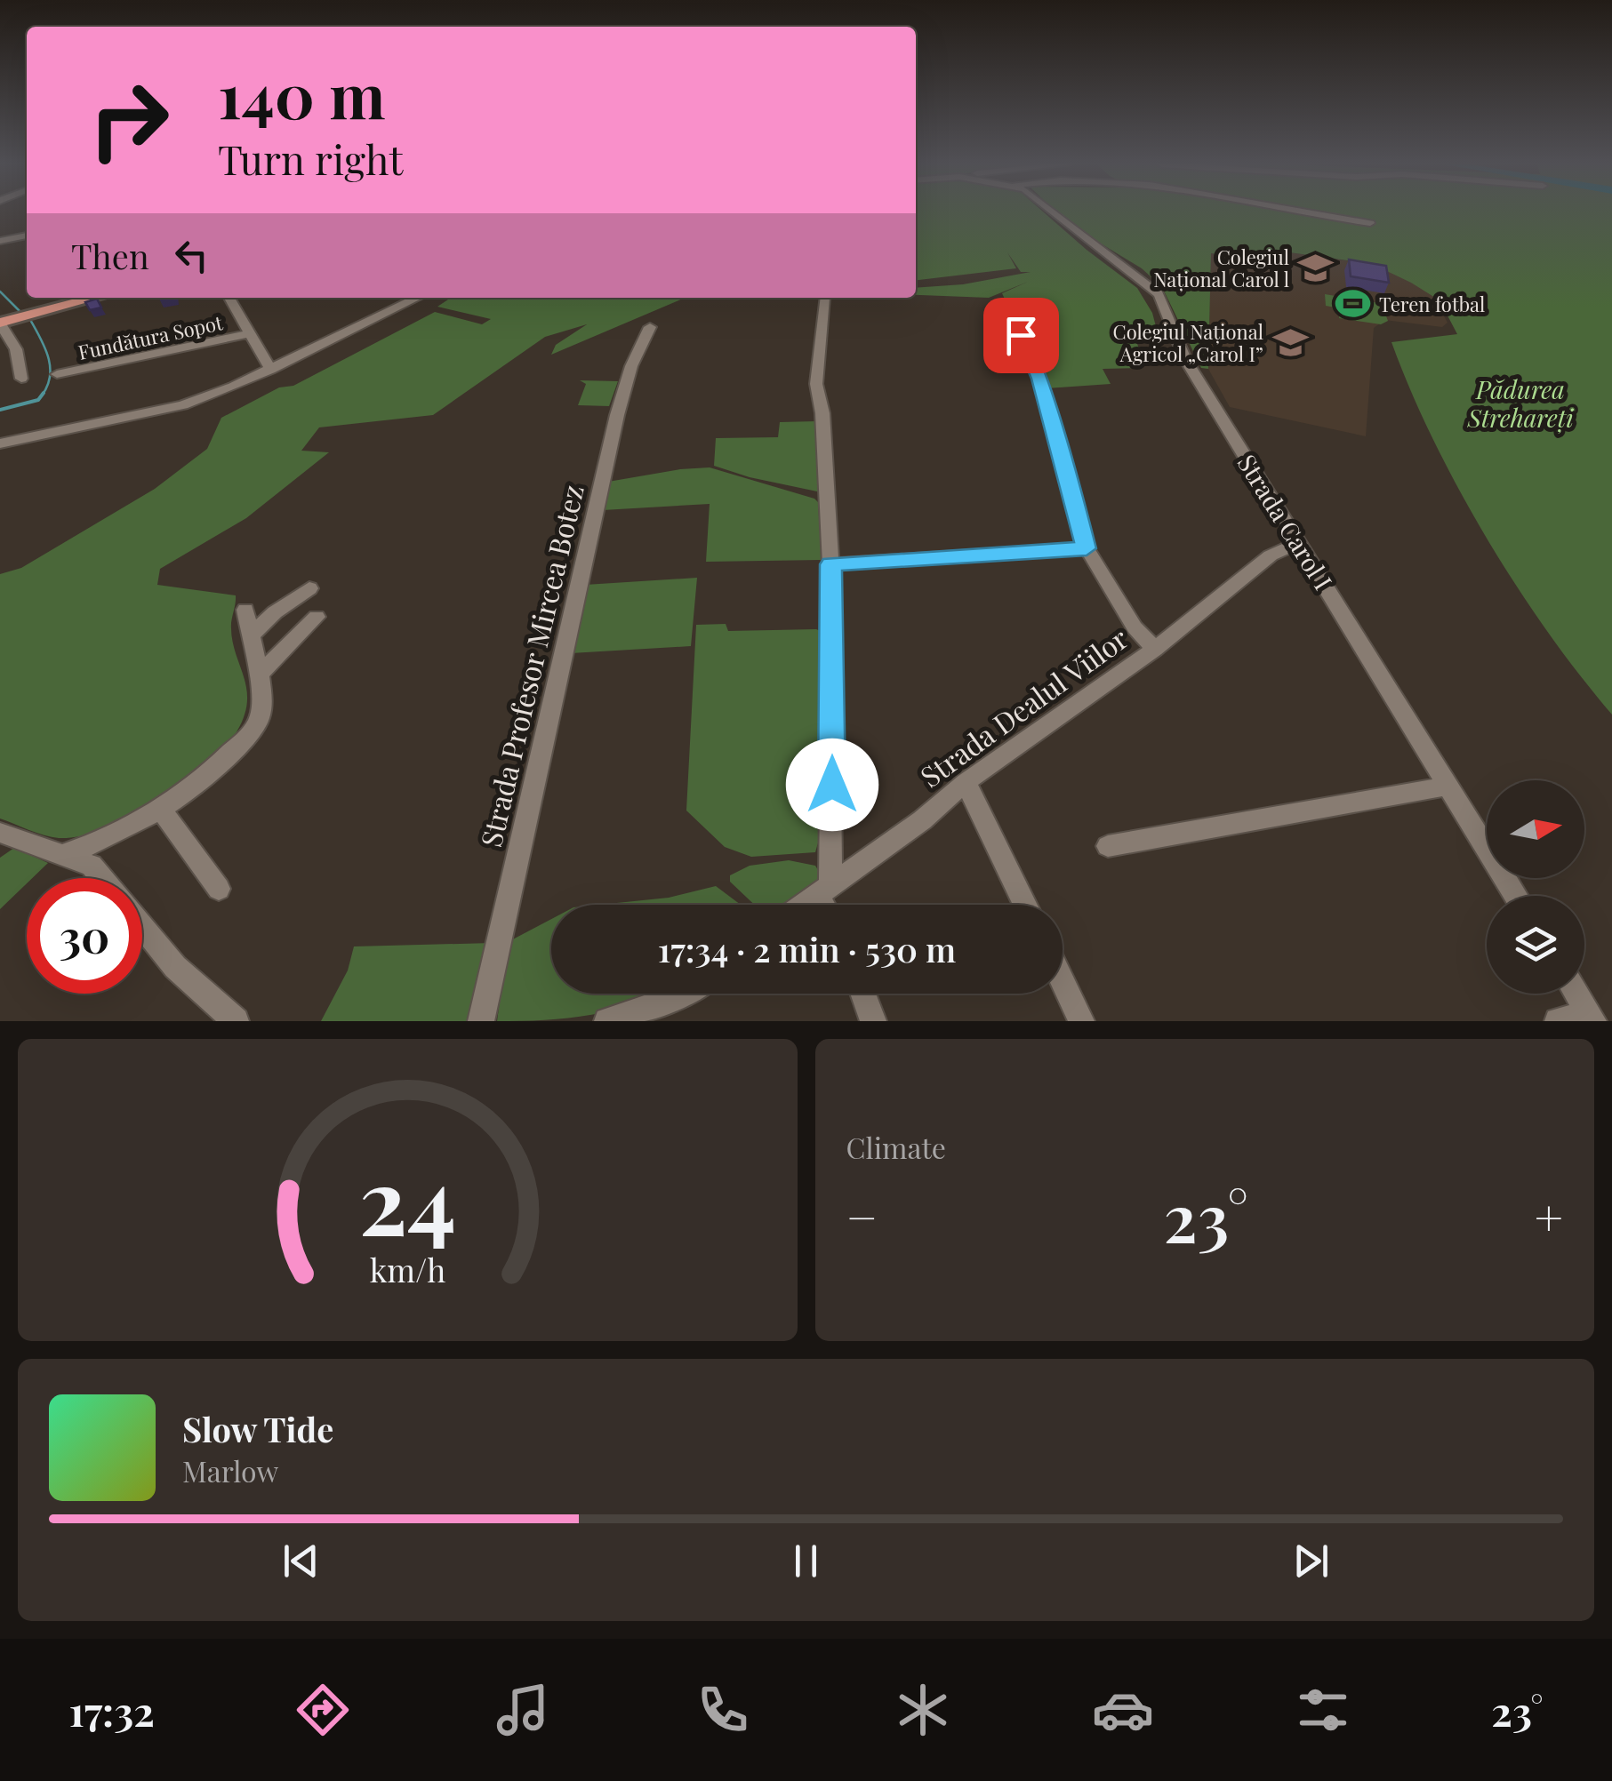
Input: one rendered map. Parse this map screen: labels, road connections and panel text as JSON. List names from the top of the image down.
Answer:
{
  "streets": {
    "street": [
      "Fundătura Sopot",
      "Strada Carol I",
      "Strada Profesor Mircea Botez",
      "Strada Dealul Viilor"
    ]
  },
  "crossings": [
    ["Strada Carol I", "Strada Dealul Viilor"]
  ],
  "parks": ["Pădurea Strehareți"],
  "places": {
    "school or university": ["Colegiul Național Carol l", "Colegiul Național Agricol „Carol I”"],
    "sports": ["Teren fotbal"]
  },
  "north": "right",
  "page": {
    "turn": ["140 m", "Turn right"],
    "then": "Then",
    "limit": "30",
    "trip": "17:34 · 2 min · 530 m",
    "tile": "Climate",
    "heat": ["−", "23°", "+"],
    "song": ["Slow Tide", "Marlow"],
    "tabs": ["17:32", "23°"],
    "gauge": ["24", "km/h"]
  }
}
